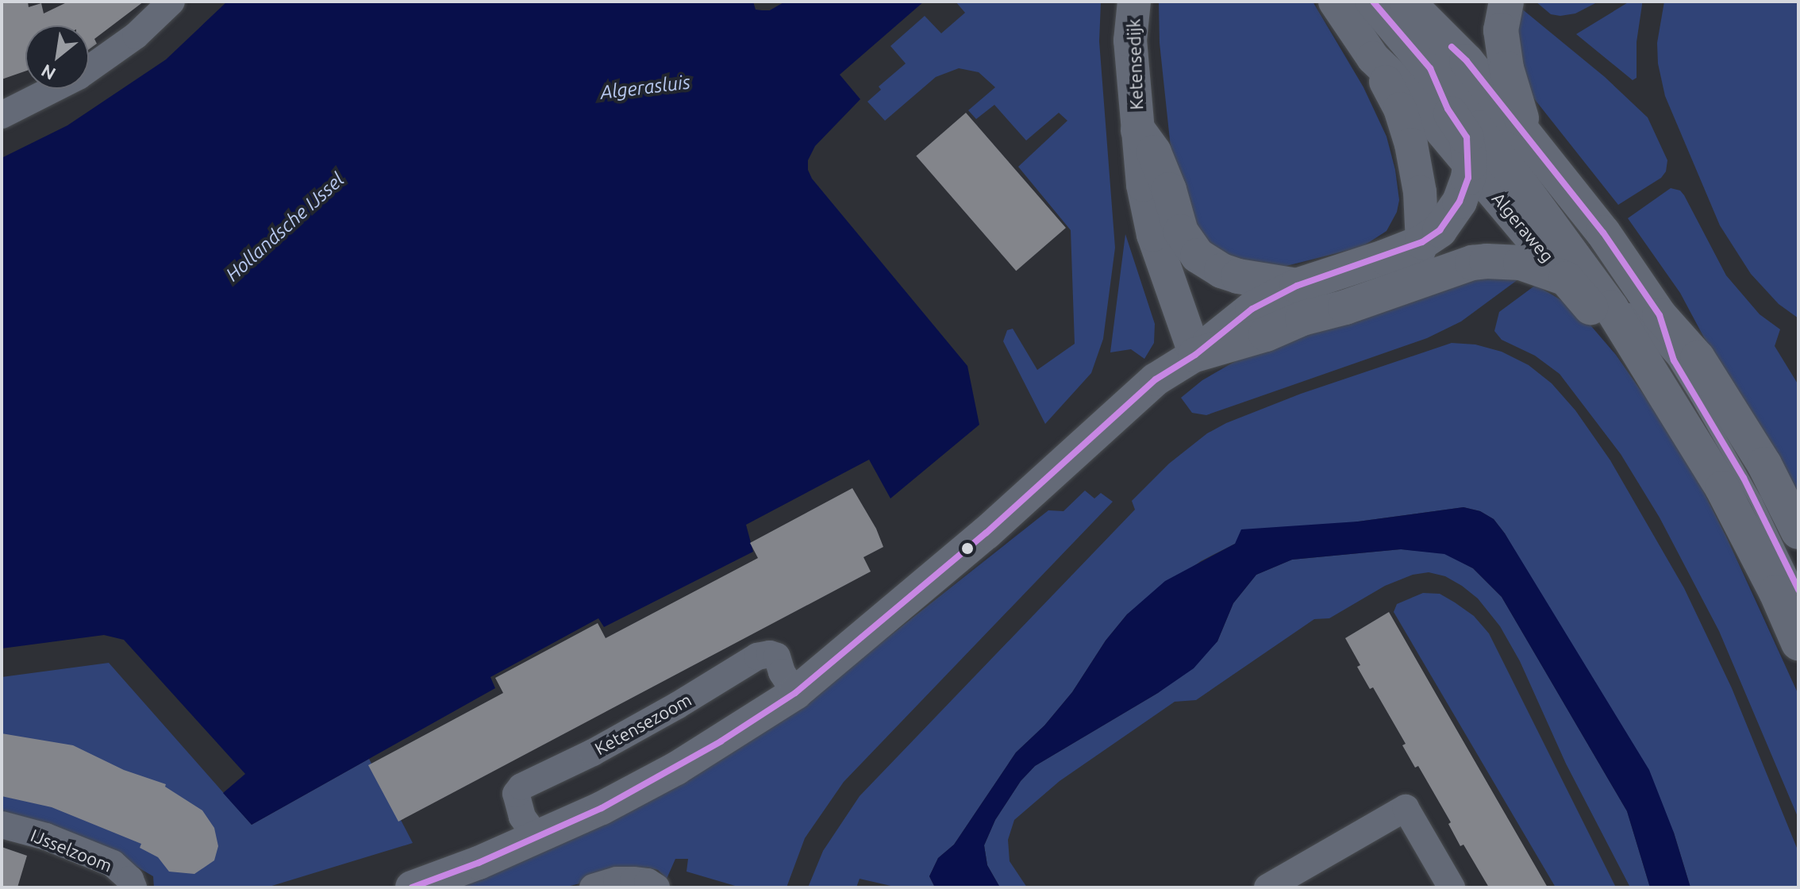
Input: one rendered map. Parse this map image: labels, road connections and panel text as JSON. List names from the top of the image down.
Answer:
{
  "streets": {
    "main road": ["Algeraweg"],
    "street": ["Ketensedijk", "Ketensezoom", "IJsselzoom"]
  },
  "water": ["Algerasluis", "Hollandsche IJssel"],
  "north": "bottom left"
}
